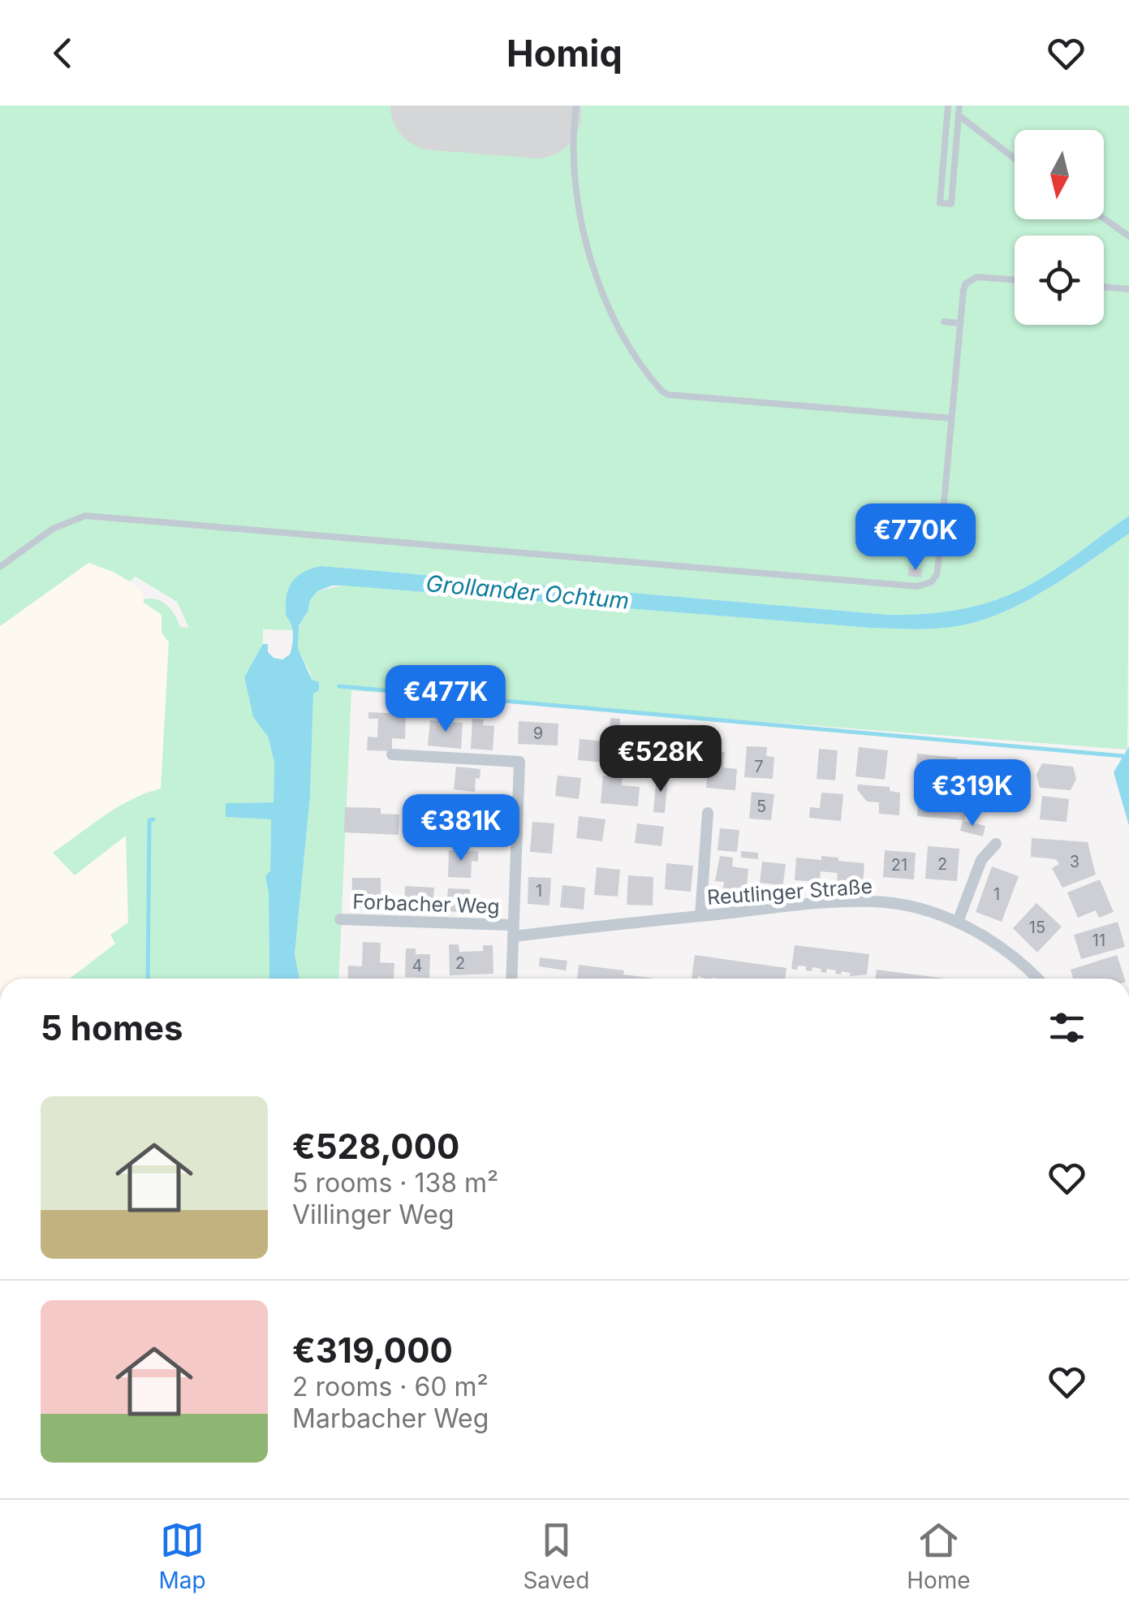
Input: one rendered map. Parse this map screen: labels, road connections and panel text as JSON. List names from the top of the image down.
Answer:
{
  "streets": {
    "street": ["Reutlinger Straße", "Forbacher Weg"]
  },
  "crossings": [
    ["Reutlinger Straße", "Forbacher Weg"]
  ],
  "water": ["Grollander Ochtum"],
  "house_numbers": [
    "9",
    "7",
    "5",
    "3",
    "2",
    "21",
    "1",
    "1",
    "15",
    "11",
    "2",
    "4"
  ],
  "north": "bottom",
  "page": {
    "header": "Homiq",
    "price": [
      "€770K",
      "€477K",
      "€528K",
      "€319K",
      "€381K"
    ],
    "heading": "5 homes",
    "list": [
      {
        "name": "€528,000",
        "note": "5 rooms · 138 m² · Villinger Weg"
      },
      {
        "name": "€319,000",
        "note": "2 rooms · 60 m² · Marbacher Weg"
      }
    ],
    "tabs": ["Map", "Saved", "Home"]
  }
}
